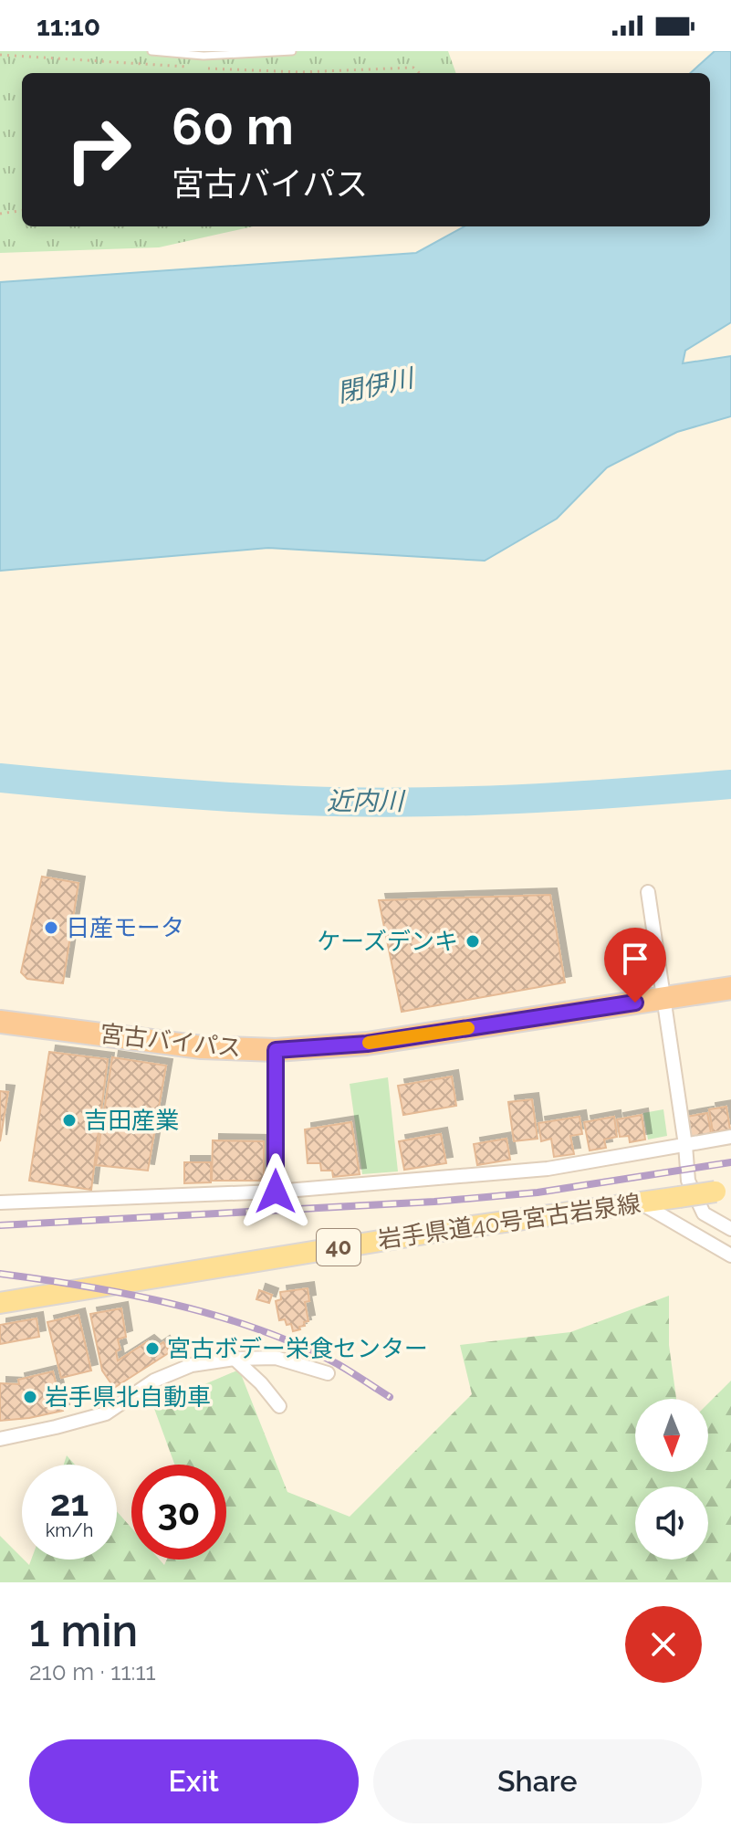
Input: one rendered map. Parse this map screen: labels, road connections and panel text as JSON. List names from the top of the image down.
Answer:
{
  "streets": {
    "highway": ["宮古バイパス"],
    "main road": ["岩手県道40号宮古岩泉線", "40"]
  },
  "water": ["閉伊川", "近内川"],
  "places": [
    "日産モータ",
    "ケーズデンキ",
    "吉田産業",
    "宮古ボデー栄食センター",
    "岩手県北自動車"
  ],
  "north": "bottom",
  "page": {
    "status": "11:10",
    "turn": ["60 m", "宮古バイパス"],
    "speed": "21 km/h",
    "limit": "30",
    "heading": ["1 min", "210 m · 11:11"],
    "buttons": ["Exit", "Share"]
  }
}
